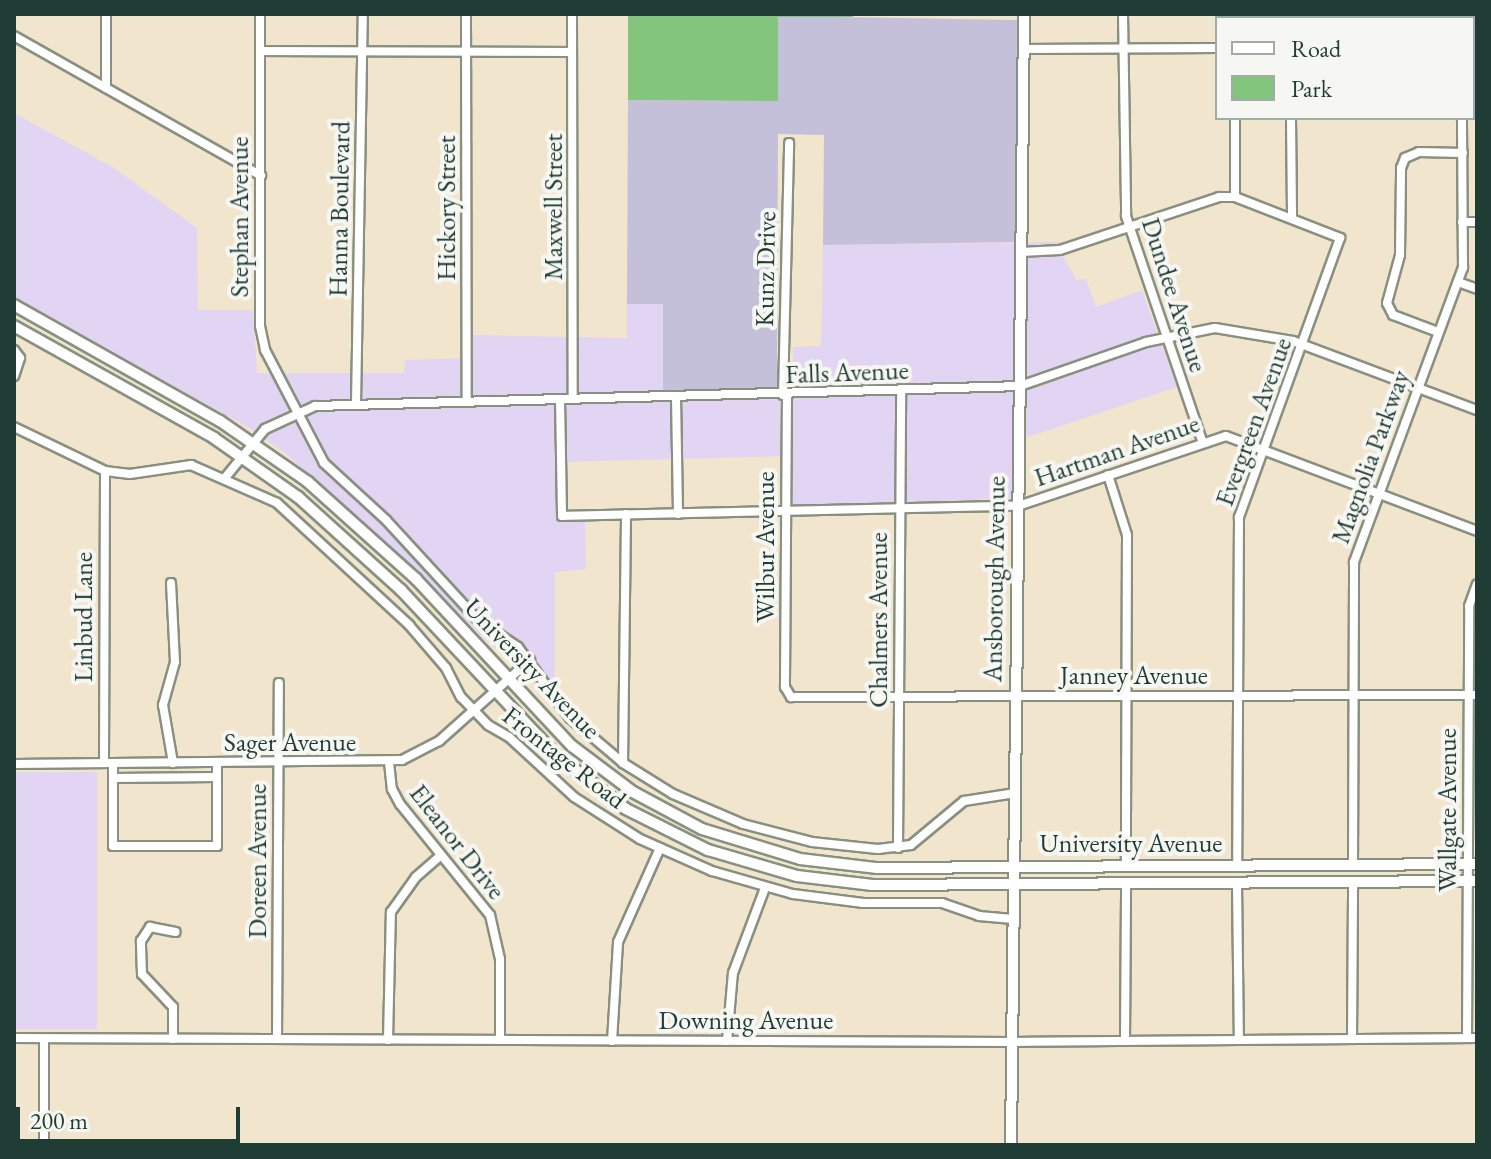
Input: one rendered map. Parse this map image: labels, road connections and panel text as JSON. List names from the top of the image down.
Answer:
{
  "streets": {
    "main road": ["Ansborough Avenue", "University Avenue"],
    "street": [
      "Maxwell Street",
      "Hickory Street",
      "Hanna Boulevard",
      "Stephan Avenue",
      "Kunz Drive",
      "Dundee Avenue",
      "Falls Avenue",
      "Evergreen Avenue",
      "Hartman Avenue",
      "Magnolia Parkway",
      "Wilbur Avenue",
      "Linbud Lane",
      "Chalmers Avenue",
      "Janney Avenue",
      "Sager Avenue",
      "Frontage Road",
      "Wallgate Avenue",
      "Eleanor Drive",
      "Doreen Avenue",
      "Downing Avenue"
    ]
  },
  "crossings": [
    ["Maxwell Street", "Falls Avenue"],
    ["Hickory Street", "Falls Avenue"],
    ["Hanna Boulevard", "Falls Avenue"],
    ["Stephan Avenue", "Falls Avenue"],
    ["Stephan Avenue", "Frontage Road"],
    ["Kunz Drive", "Falls Avenue"],
    ["Kunz Drive", "Wilbur Avenue"],
    ["Dundee Avenue", "Falls Avenue"],
    ["Dundee Avenue", "Hartman Avenue"],
    ["Falls Avenue", "Evergreen Avenue"],
    ["Falls Avenue", "Hartman Avenue"],
    ["Falls Avenue", "Magnolia Parkway"],
    ["Falls Avenue", "Wilbur Avenue"],
    ["Falls Avenue", "Ansborough Avenue"],
    ["Falls Avenue", "Chalmers Avenue"],
    ["Falls Avenue", "University Avenue"],
    ["Falls Avenue", "Frontage Road"],
    ["Evergreen Avenue", "Hartman Avenue"],
    ["Evergreen Avenue", "University Avenue"],
    ["Evergreen Avenue", "Janney Avenue"],
    ["Hartman Avenue", "Magnolia Parkway"],
    ["Hartman Avenue", "Wilbur Avenue"],
    ["Hartman Avenue", "Ansborough Avenue"],
    ["Hartman Avenue", "Chalmers Avenue"],
    ["Magnolia Parkway", "University Avenue"],
    ["Magnolia Parkway", "Janney Avenue"],
    ["Wilbur Avenue", "Janney Avenue"],
    ["Ansborough Avenue", "University Avenue"],
    ["Ansborough Avenue", "Janney Avenue"],
    ["Ansborough Avenue", "Frontage Road"],
    ["Ansborough Avenue", "Downing Avenue"],
    ["Linbud Lane", "Sager Avenue"],
    ["Linbud Lane", "Frontage Road"],
    ["Chalmers Avenue", "Janney Avenue"],
    ["Chalmers Avenue", "Frontage Road"],
    ["University Avenue", "Sager Avenue"],
    ["University Avenue", "Wallgate Avenue"],
    ["Janney Avenue", "Wallgate Avenue"],
    ["Sager Avenue", "Frontage Road"],
    ["Sager Avenue", "Eleanor Drive"],
    ["Sager Avenue", "Doreen Avenue"],
    ["Wallgate Avenue", "Downing Avenue"],
    ["Eleanor Drive", "Downing Avenue"],
    ["Doreen Avenue", "Downing Avenue"]
  ],
  "legend": ["Road", "Park"],
  "scale_bar": "200 m"
}
